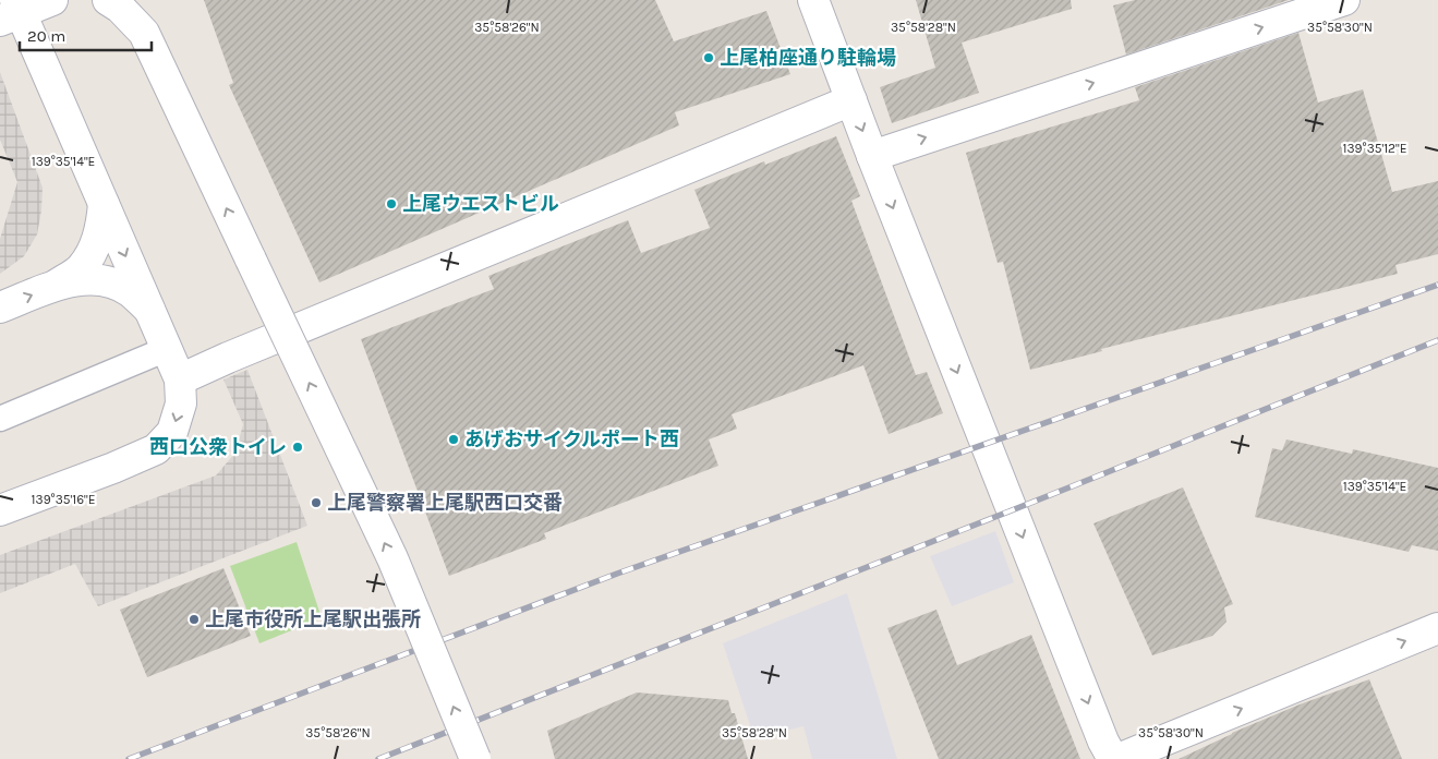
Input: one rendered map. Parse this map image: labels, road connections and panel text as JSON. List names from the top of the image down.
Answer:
{
  "places": [
    "上尾柏座通り駐輪場",
    "上尾ウエストビル",
    "あげおサイクルポート西",
    "西口公衆トイレ",
    "上尾警察署上尾駅西口交番",
    "上尾市役所上尾駅出張所"
  ],
  "scale_bar": "20 m",
  "coordinates": [
    "35°58'26\"N",
    "35°58'28\"N",
    "35°58'30\"N",
    "139°35'12\"E",
    "139°35'14\"E",
    "139°35'16\"E"
  ]
}
